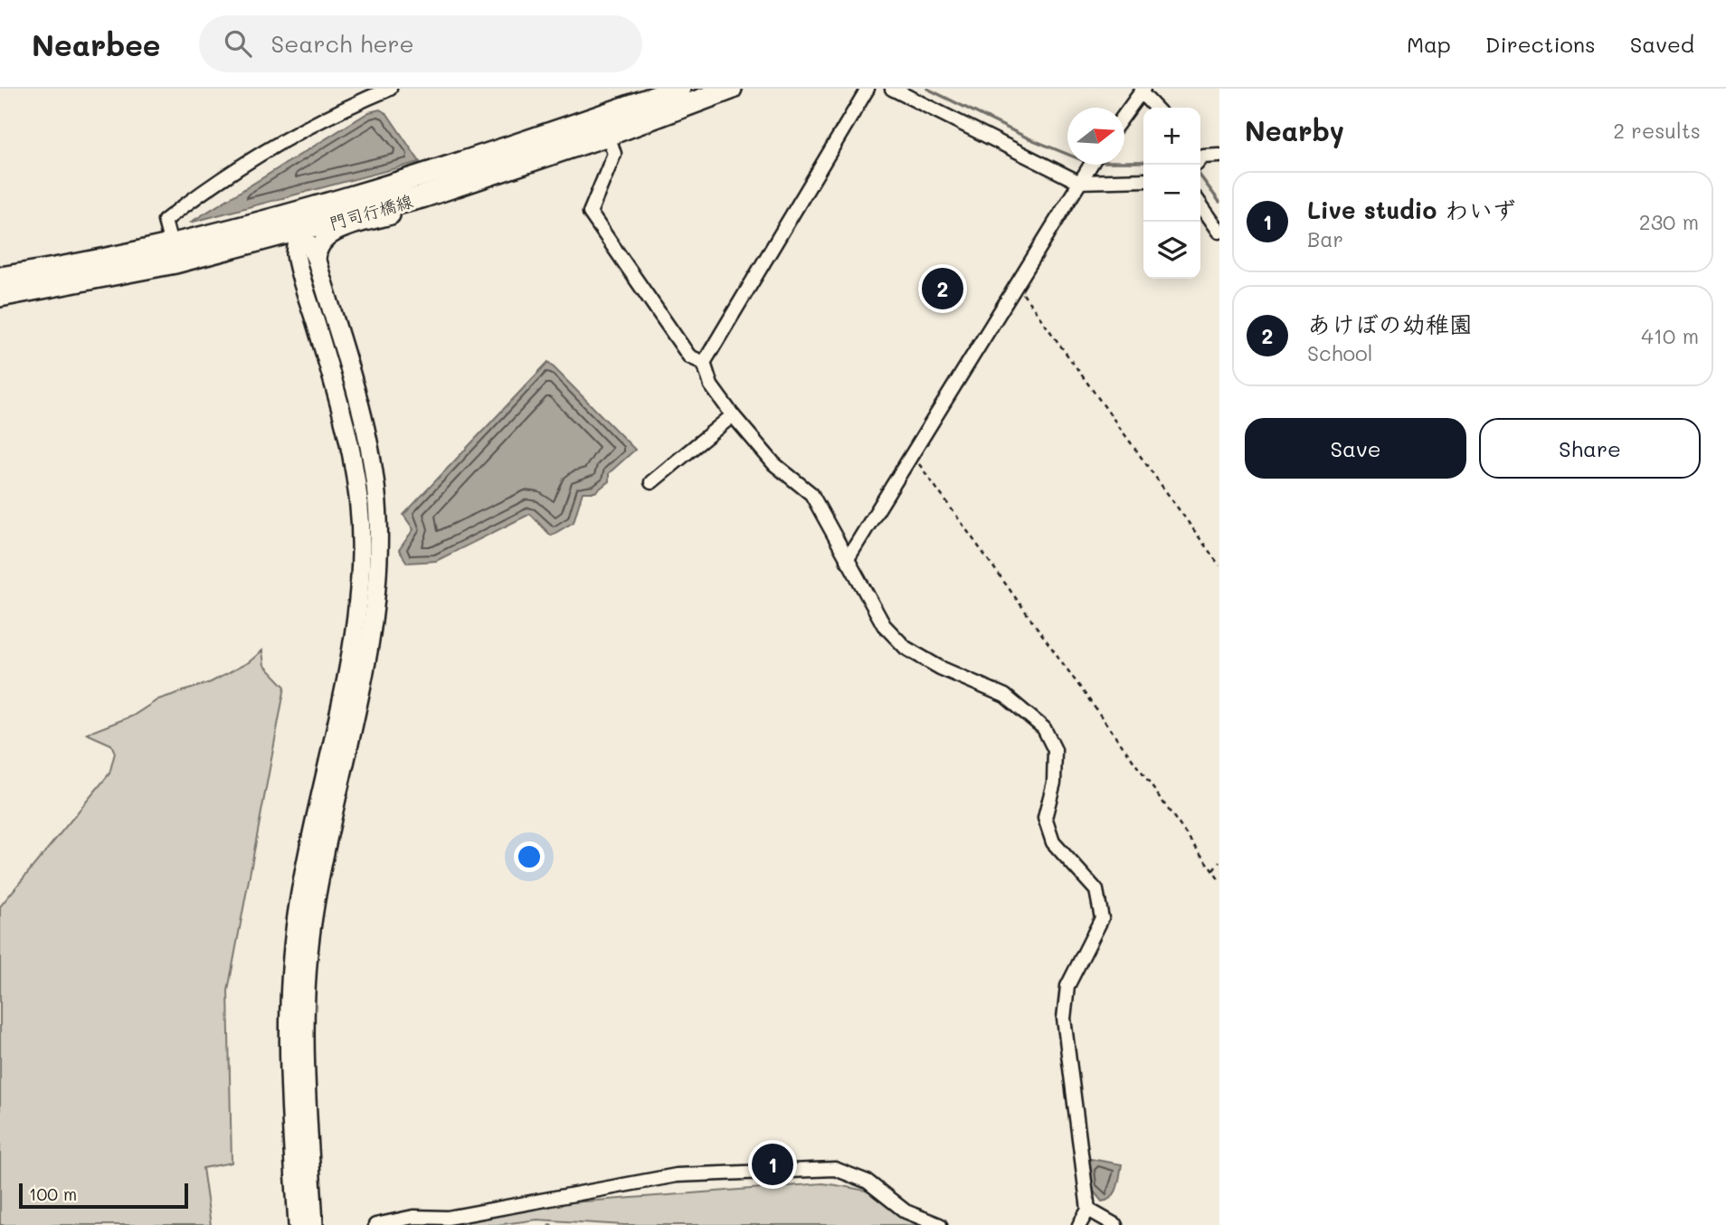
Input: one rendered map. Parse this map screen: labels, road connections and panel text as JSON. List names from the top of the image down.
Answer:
{
  "streets": {
    "main road": ["門司行橋線"]
  },
  "scale_bar": "100 m",
  "north": "right",
  "page": {
    "header": "Nearbee",
    "search": "Search here",
    "nav": ["Map", "Directions", "Saved"],
    "heading": ["Nearby", "2 results"],
    "map_buttons": ["+", "−"],
    "list": [
      {
        "mark": "1",
        "name": "Live studio わいず",
        "note": "Bar",
        "value": "230 m"
      },
      {
        "mark": "2",
        "name": "あけぼの幼稚園",
        "note": "School",
        "value": "410 m"
      }
    ],
    "pins": ["2", "1"],
    "buttons": ["Save", "Share"],
    "scale": "100 m"
  }
}
